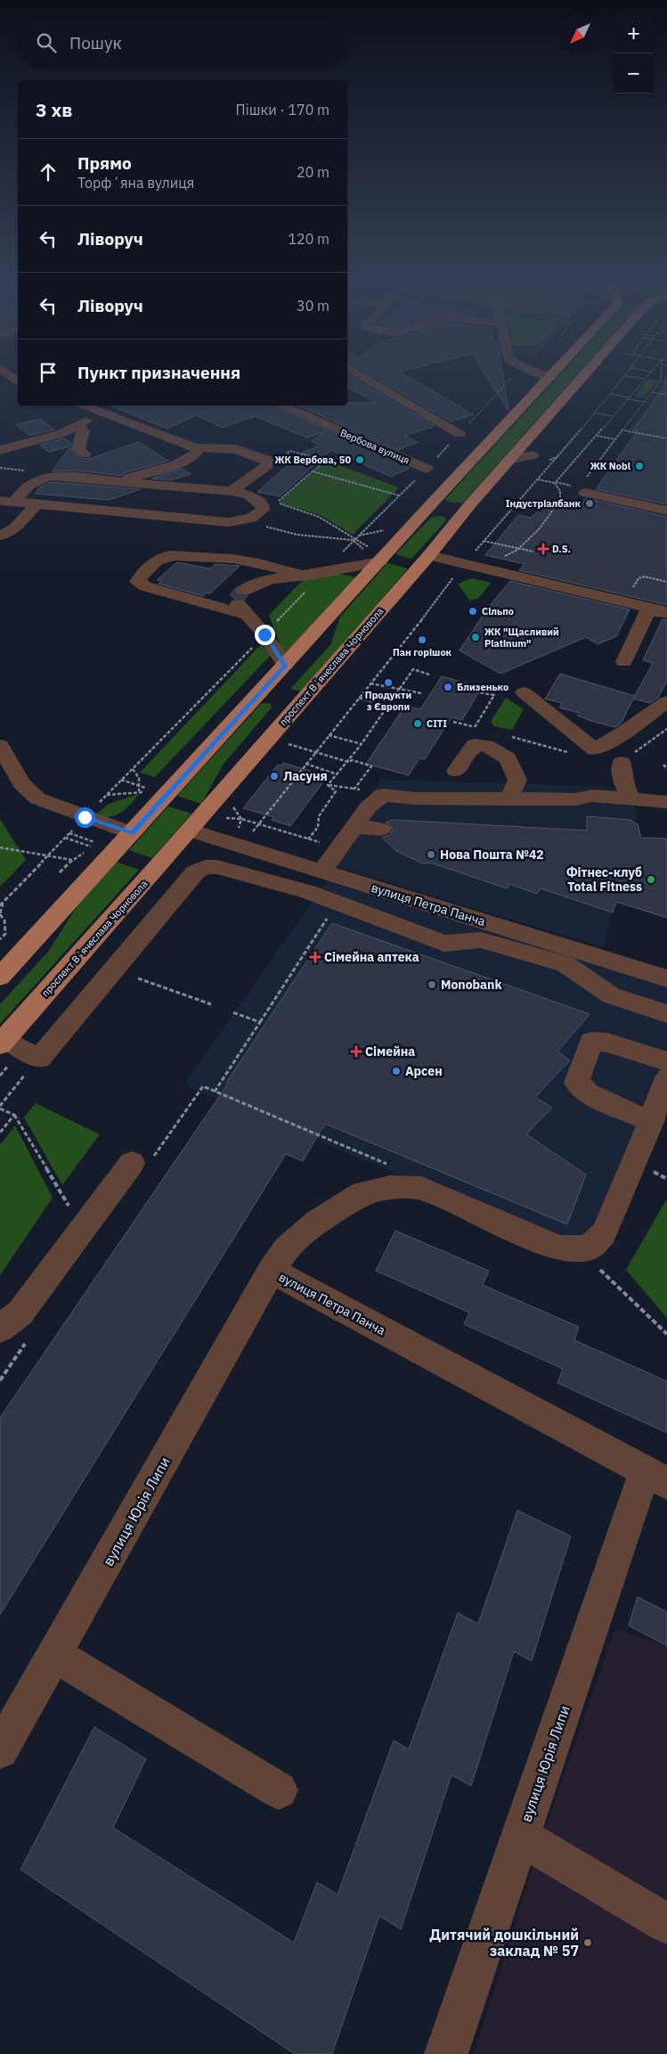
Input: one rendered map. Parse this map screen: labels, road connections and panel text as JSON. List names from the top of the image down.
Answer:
{
  "streets": {
    "main road": ["проспект Вʼячеслава Чорновола"],
    "street": ["Вербова вулиця", "вулиця Петра Панча", "вулиця Юрія Липи"]
  },
  "crossings": [
    ["проспект Вʼячеслава Чорновола", "вулиця Петра Панча"],
    ["вулиця Петра Панча", "вулиця Юрія Липи"]
  ],
  "places": {
    "other": [
      "ЖК Вербова, 50",
      "ЖК Nobl",
      "Індустріалбанк",
      "Сільпо",
      "ЖК \"Щасливий Platinum\"",
      "Пан горішок",
      "Продукти з Європи",
      "Близенько",
      "CITI",
      "Ласуня",
      "Нова Пошта №42",
      "Фітнес-клуб Total Fitness",
      "Monobank",
      "Арсен",
      "Дитячий дошкільний заклад № 57"
    ],
    "health": ["D.S.", "Сімейна аптека", "Сімейна"]
  },
  "north": "bottom left",
  "page": {
    "map_buttons": ["+", "−"],
    "search": "Пошук",
    "heading": ["3 хв", "Пішки · 170 m"],
    "list": [
      ["Прямо", "Торфʼяна вулиця", "20 m"],
      ["Ліворуч", "120 m"],
      ["Ліворуч", "30 m"],
      "Пункт призначення"
    ]
  }
}
